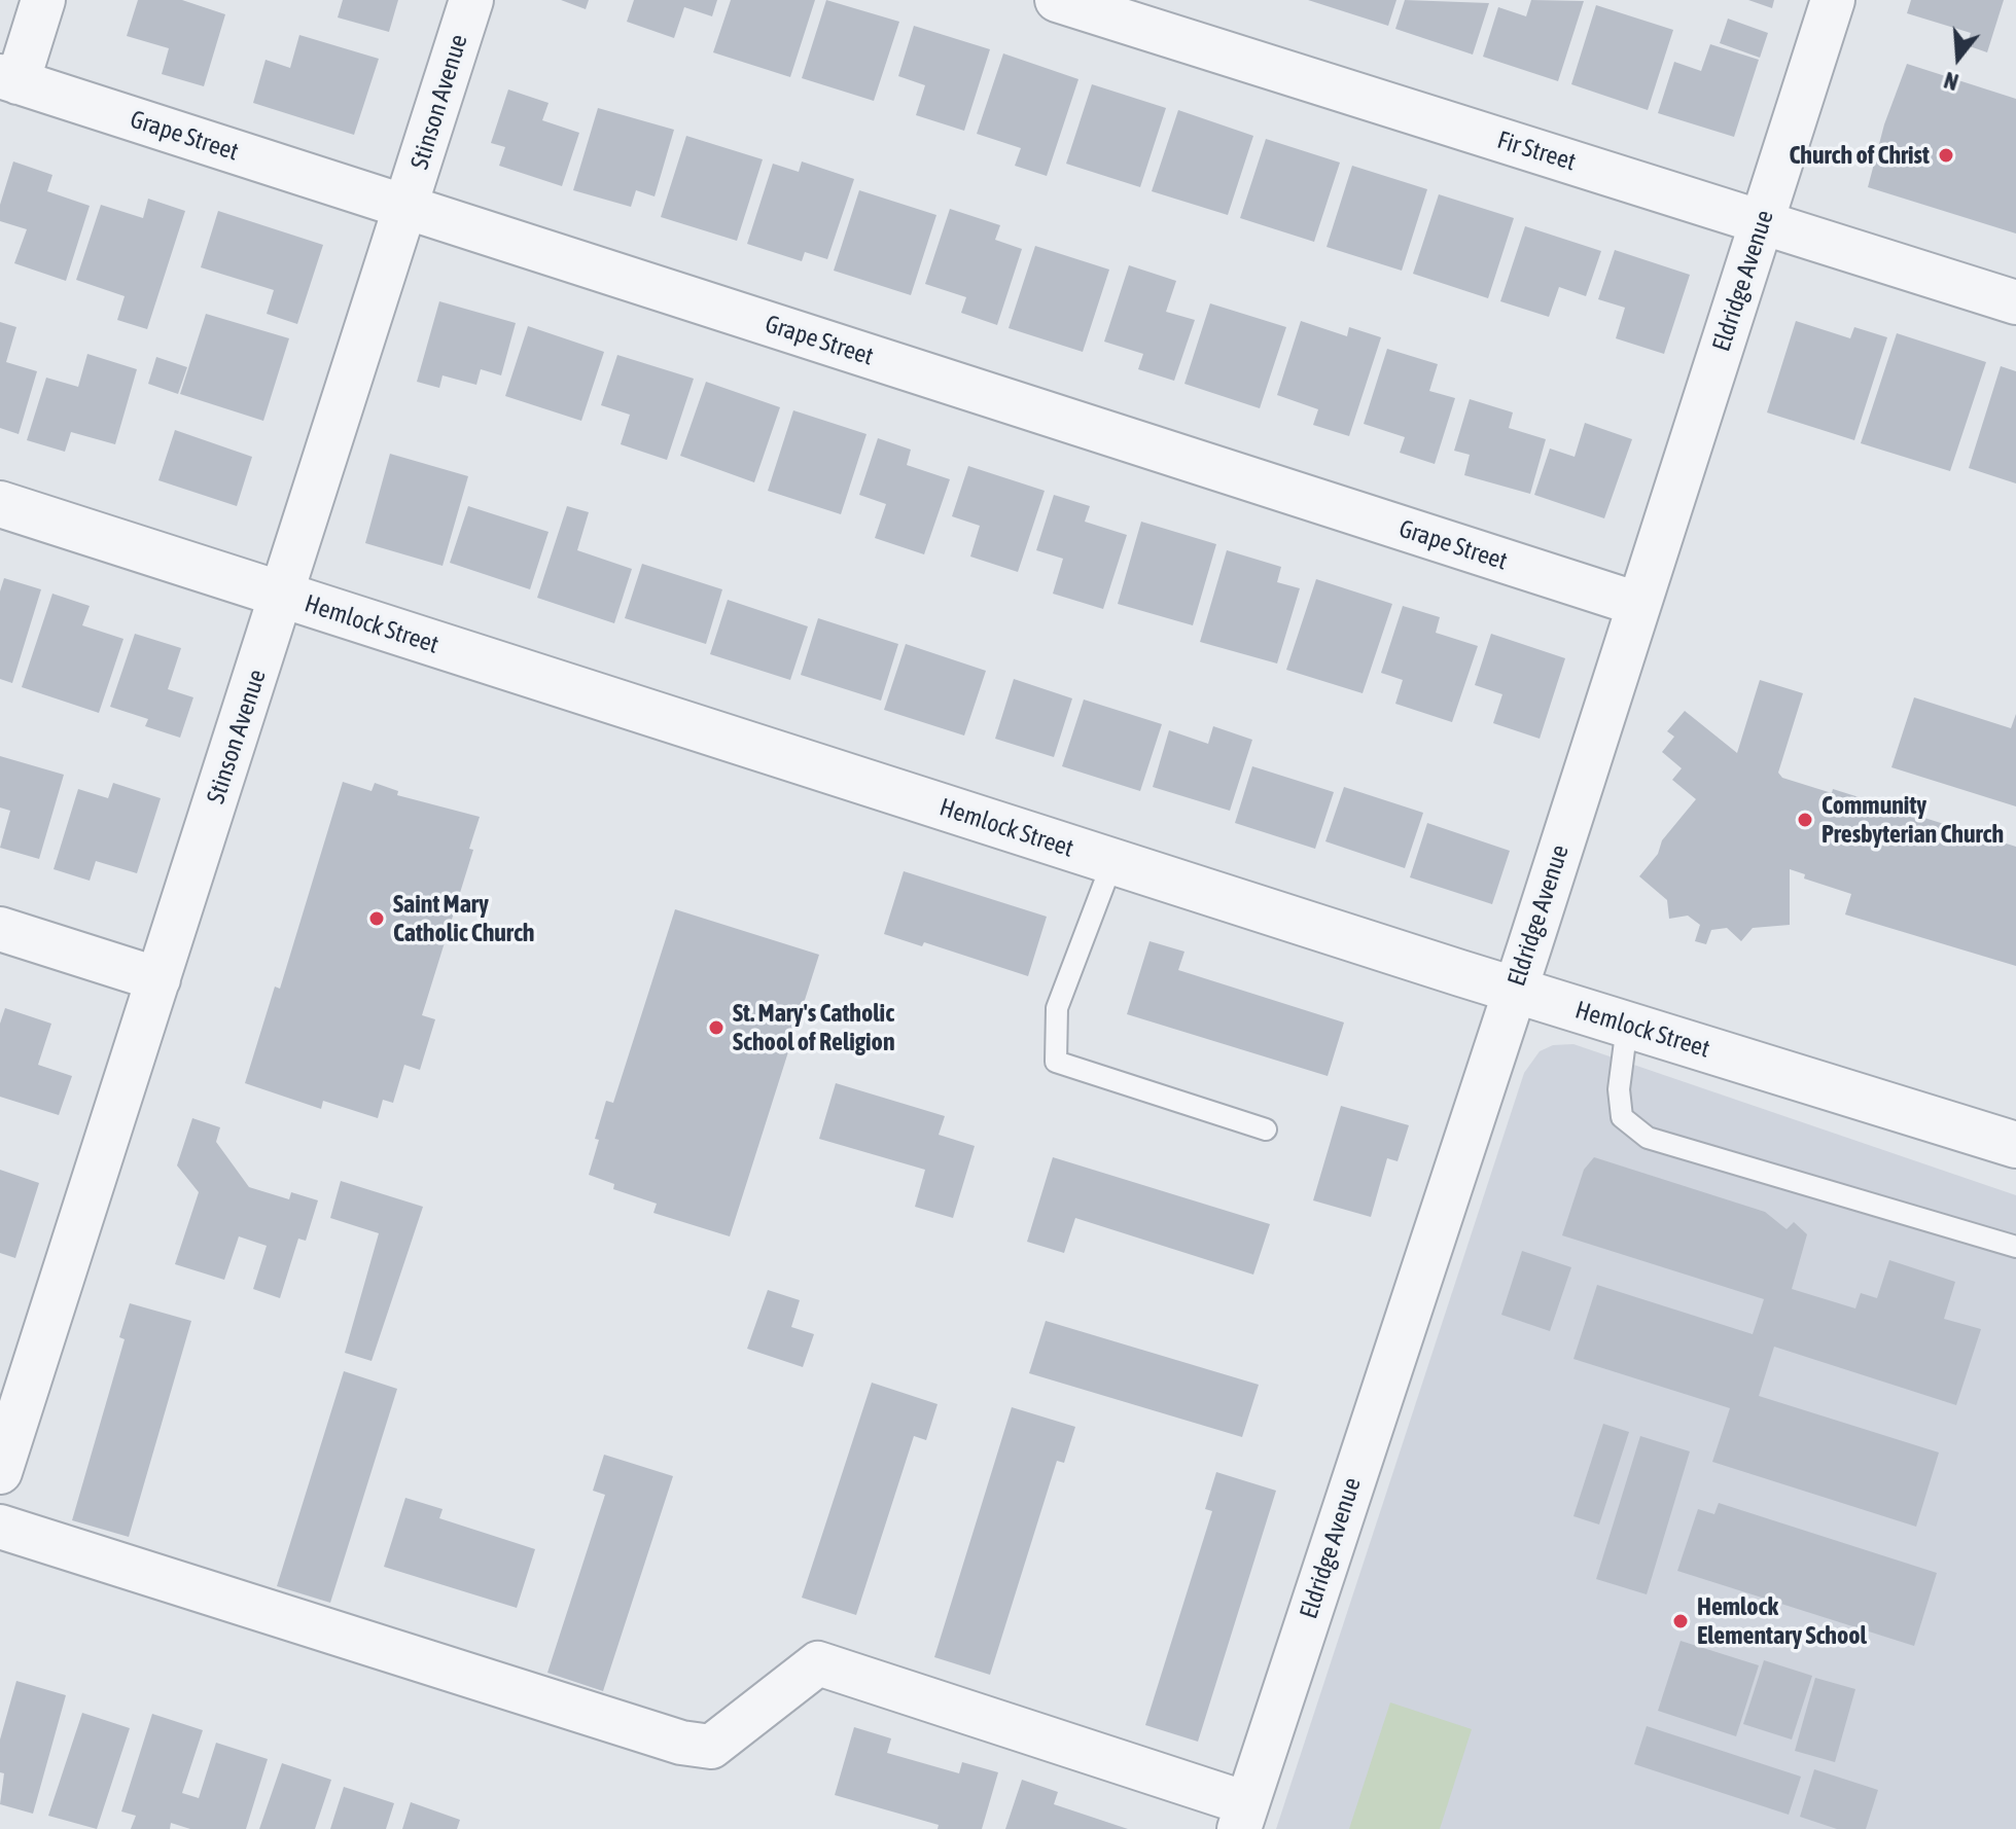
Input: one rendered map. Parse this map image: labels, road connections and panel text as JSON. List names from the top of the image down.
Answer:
{
  "streets": {
    "street": [
      "Stinson Avenue",
      "Grape Street",
      "Fir Street",
      "Eldridge Avenue",
      "Hemlock Street"
    ]
  },
  "crossings": [
    ["Stinson Avenue", "Grape Street"],
    ["Stinson Avenue", "Hemlock Street"],
    ["Grape Street", "Eldridge Avenue"],
    ["Fir Street", "Eldridge Avenue"],
    ["Eldridge Avenue", "Hemlock Street"]
  ],
  "places": [
    "Church of Christ",
    "Community Presbyterian Church",
    "Saint Mary Catholic Church",
    "St. Mary's Catholic School of Religion",
    "Hemlock Elementary School"
  ],
  "north": "bottom"
}
